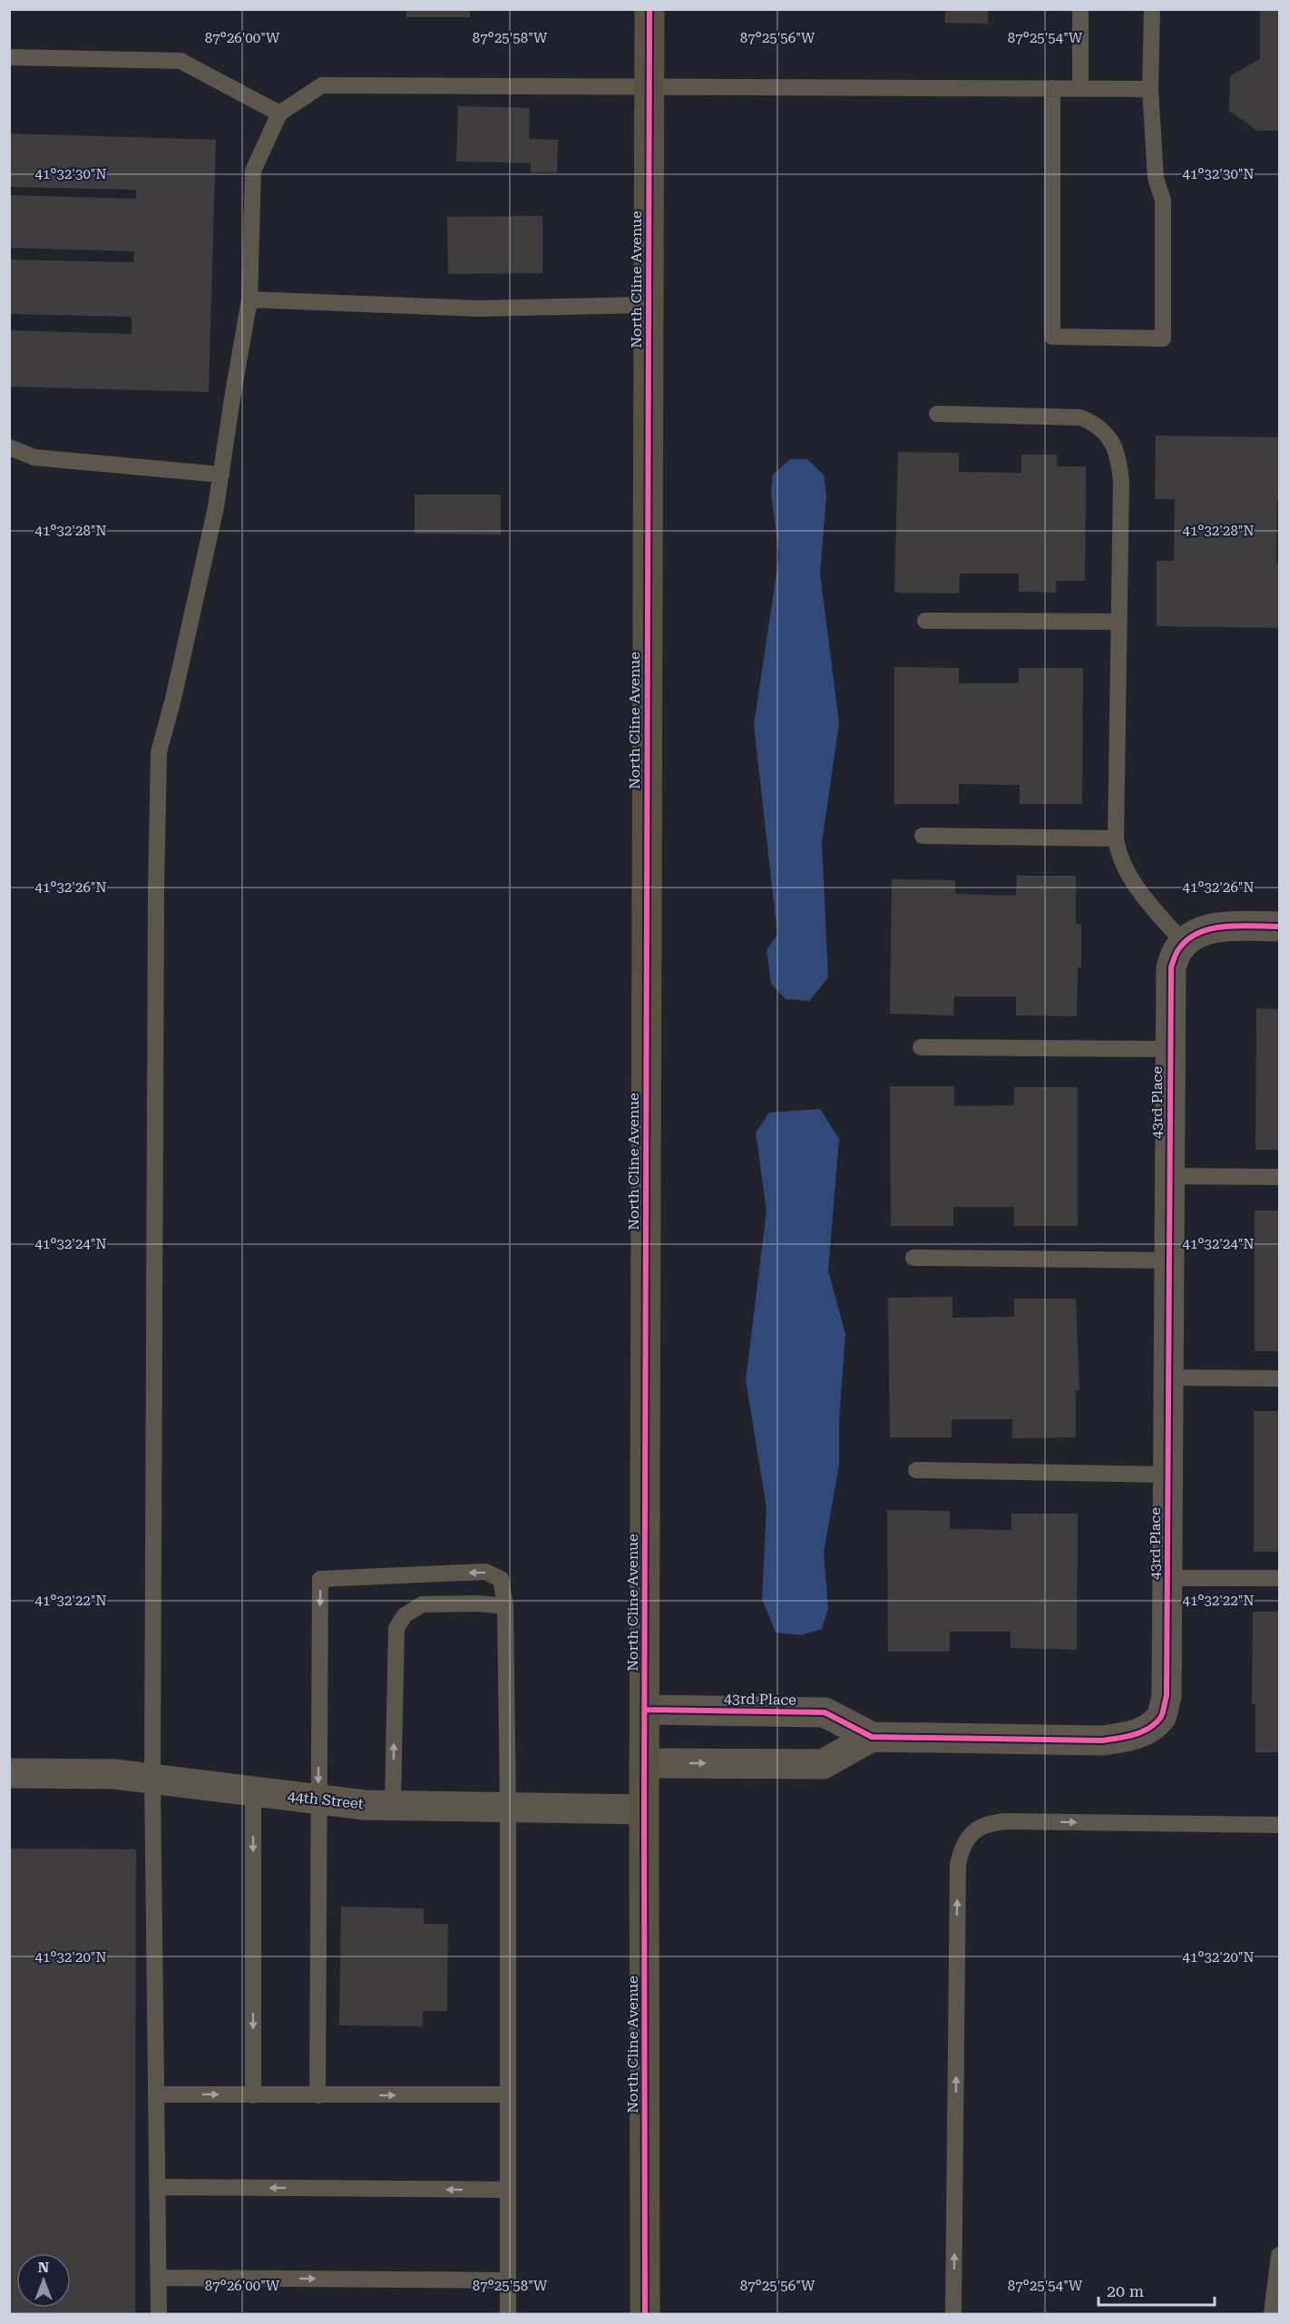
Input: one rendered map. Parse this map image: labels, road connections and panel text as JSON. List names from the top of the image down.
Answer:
{
  "streets": {
    "street": ["North Cline Avenue", "43rd Place", "44th Street"]
  },
  "crossings": [
    ["North Cline Avenue", "43rd Place"],
    ["North Cline Avenue", "44th Street"]
  ],
  "scale_bar": "20 m",
  "north": "top",
  "coordinates": [
    "87°26'00\"W",
    "87°25'58\"W",
    "87°25'56\"W",
    "87°25'54\"W",
    "41°32'30\"N",
    "41°32'28\"N",
    "41°32'26\"N",
    "41°32'24\"N",
    "41°32'22\"N",
    "41°32'20\"N"
  ]
}
